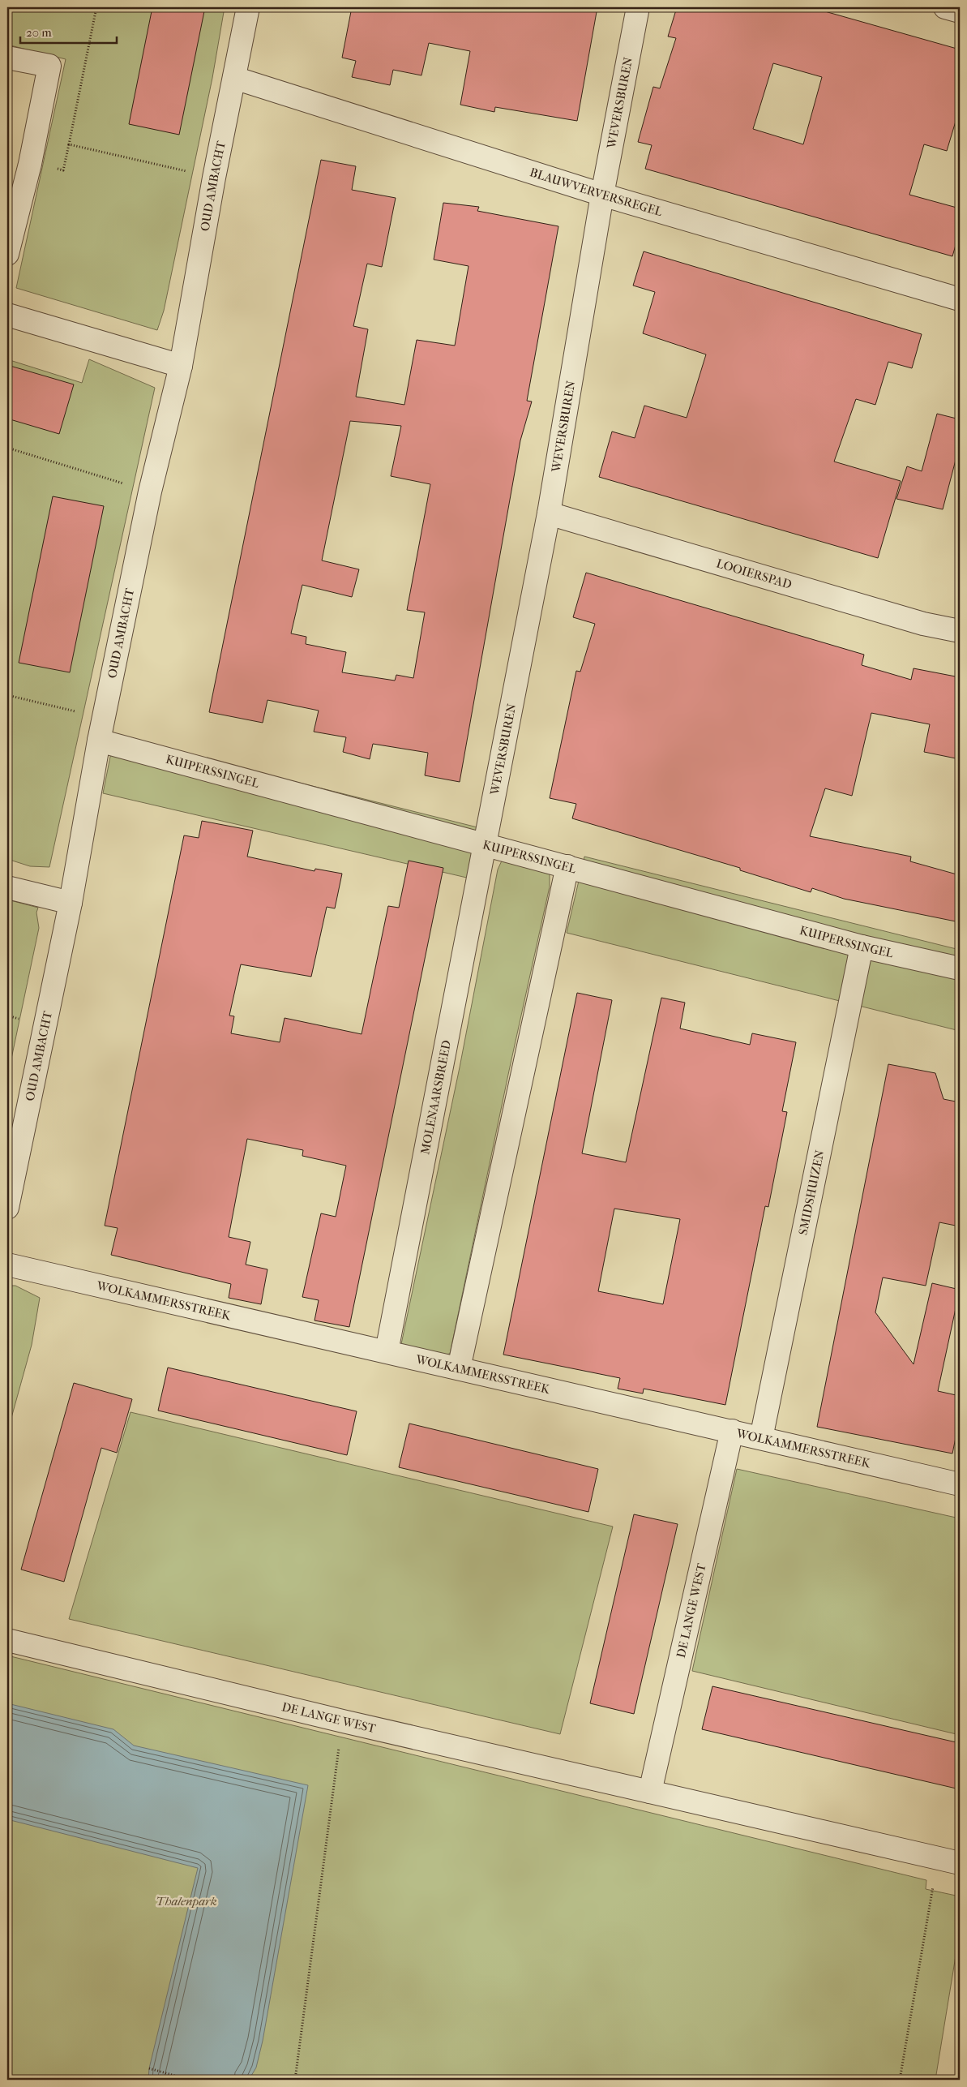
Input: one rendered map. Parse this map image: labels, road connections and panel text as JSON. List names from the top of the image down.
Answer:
{
  "streets": {
    "street": [
      "WEVERSBUREN",
      "OUD AMBACHT",
      "BLAUWVERVERSREGEL",
      "LOOIERSPAD",
      "KUIPERSSINGEL",
      "MOLENAARSBREED",
      "SMIDSHUIZEN",
      "WOLKAMMERSSTREEK",
      "DE LANGE WEST"
    ]
  },
  "crossings": [
    ["WEVERSBUREN", "BLAUWVERVERSREGEL"],
    ["WEVERSBUREN", "LOOIERSPAD"],
    ["WEVERSBUREN", "KUIPERSSINGEL"],
    ["WEVERSBUREN", "MOLENAARSBREED"],
    ["OUD AMBACHT", "BLAUWVERVERSREGEL"],
    ["OUD AMBACHT", "KUIPERSSINGEL"],
    ["KUIPERSSINGEL", "MOLENAARSBREED"],
    ["KUIPERSSINGEL", "SMIDSHUIZEN"],
    ["MOLENAARSBREED", "WOLKAMMERSSTREEK"],
    ["SMIDSHUIZEN", "WOLKAMMERSSTREEK"],
    ["WOLKAMMERSSTREEK", "DE LANGE WEST"]
  ],
  "parks": ["Thalenpark"],
  "scale_bar": "20 m"
}
